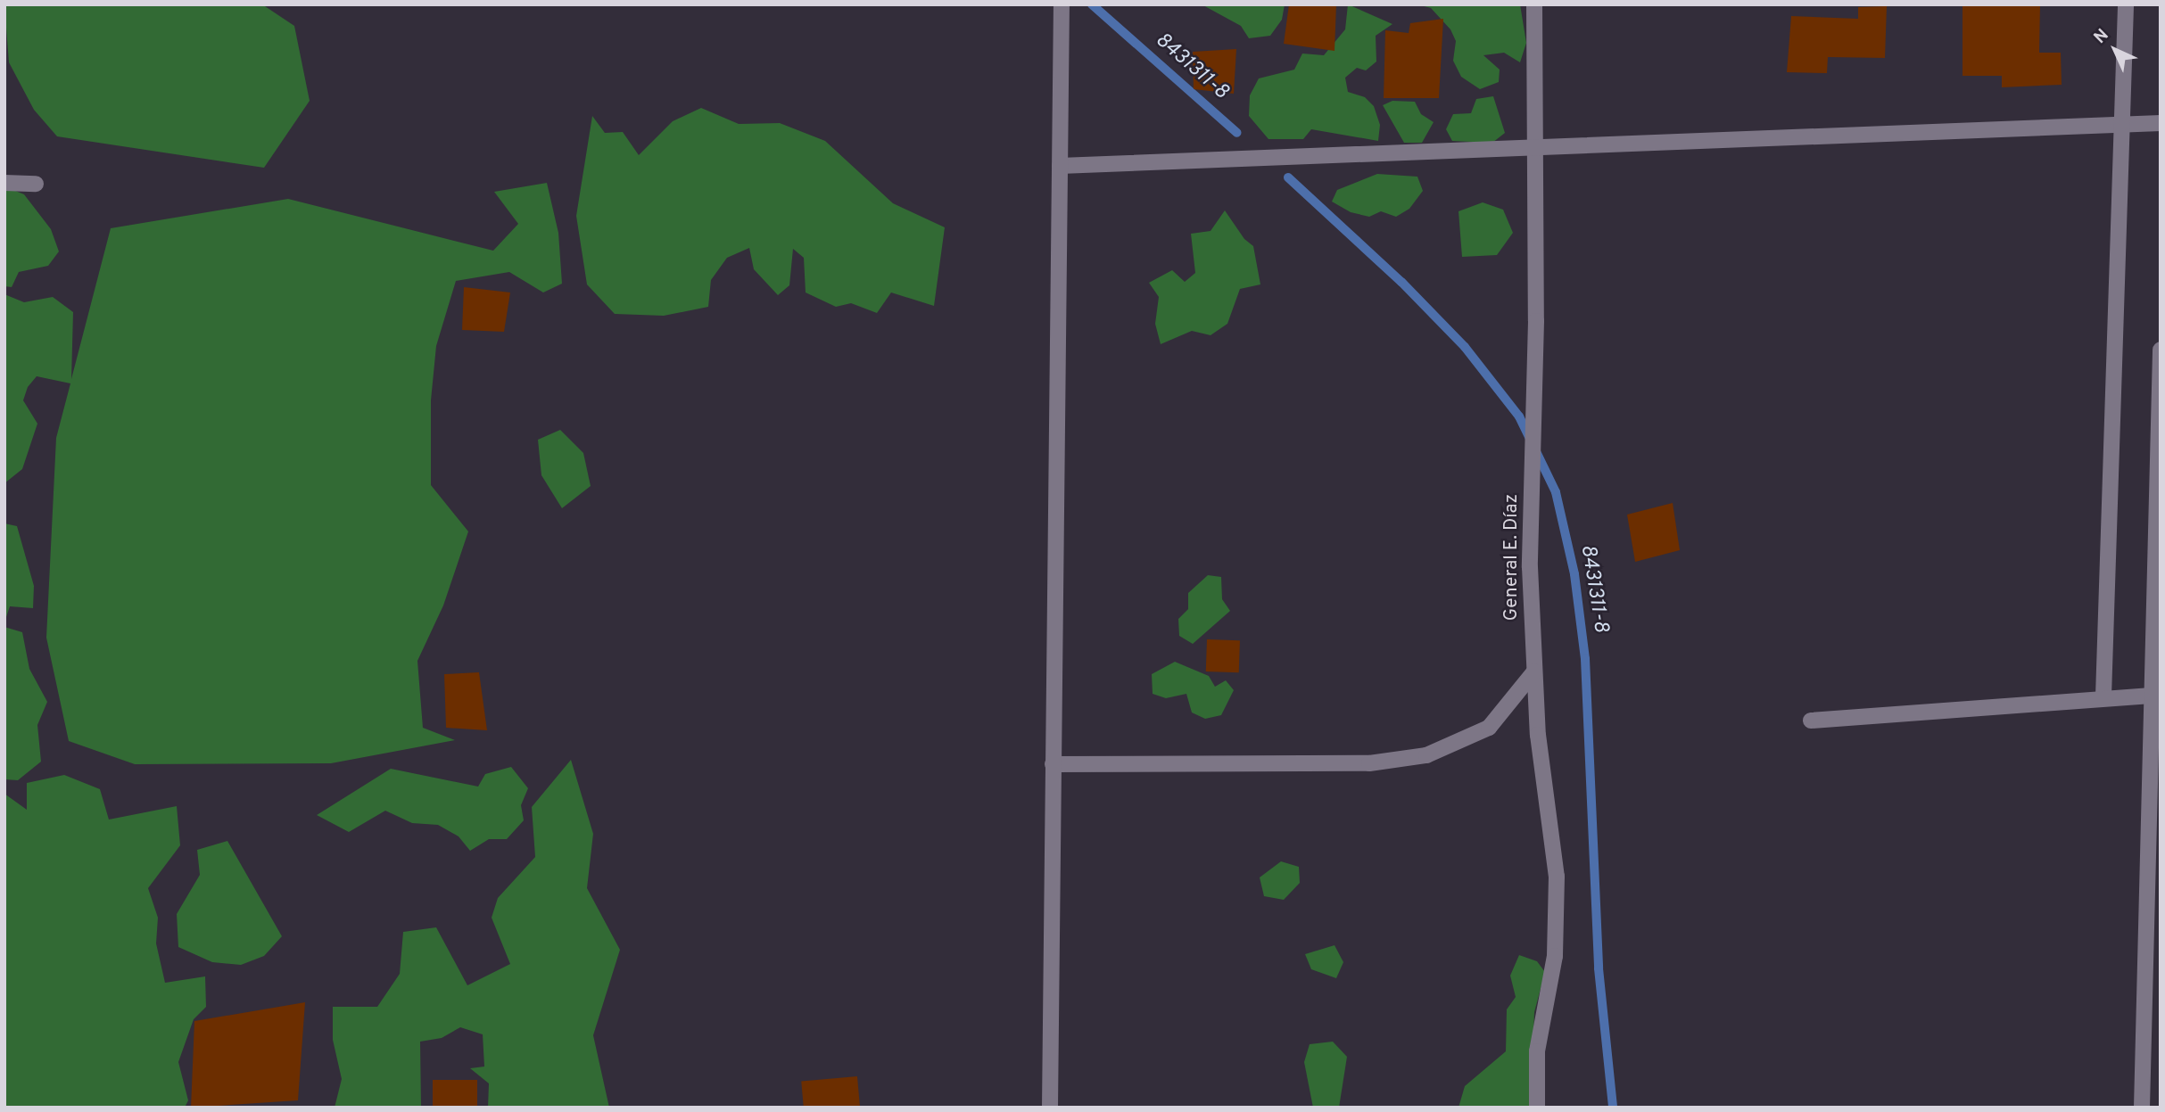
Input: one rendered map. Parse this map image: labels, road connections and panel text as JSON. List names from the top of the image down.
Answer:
{
  "streets": {
    "street": ["General E. Díaz"]
  },
  "water": ["8431311-8"],
  "north": "top left"
}
